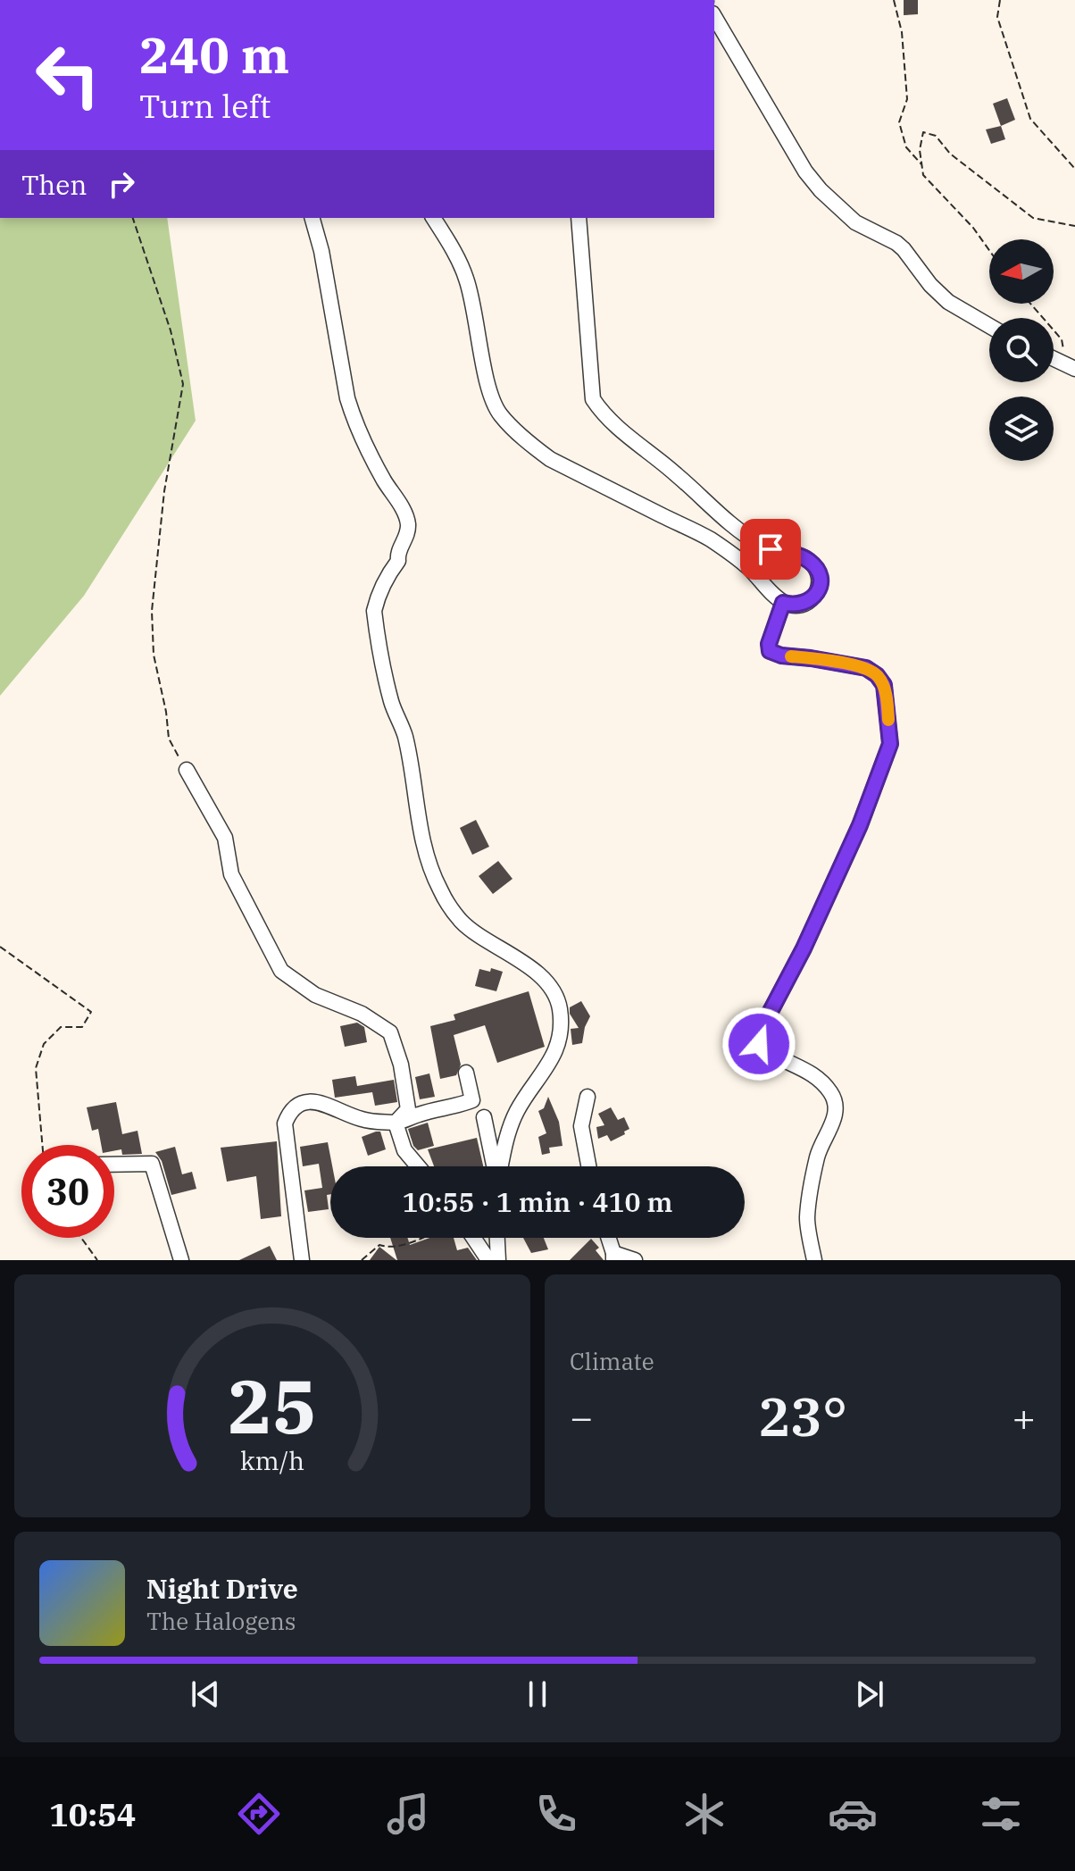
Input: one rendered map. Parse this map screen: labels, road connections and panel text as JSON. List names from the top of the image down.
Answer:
{
  "north": "left",
  "page": {
    "turn": ["240 m", "Turn left"],
    "then": "Then",
    "limit": "30",
    "trip": "10:55 · 1 min · 410 m",
    "tile": "Climate",
    "heat": ["−", "23°", "+"],
    "song": ["Night Drive", "The Halogens"],
    "tabs": "10:54",
    "gauge": ["25", "km/h"]
  }
}
